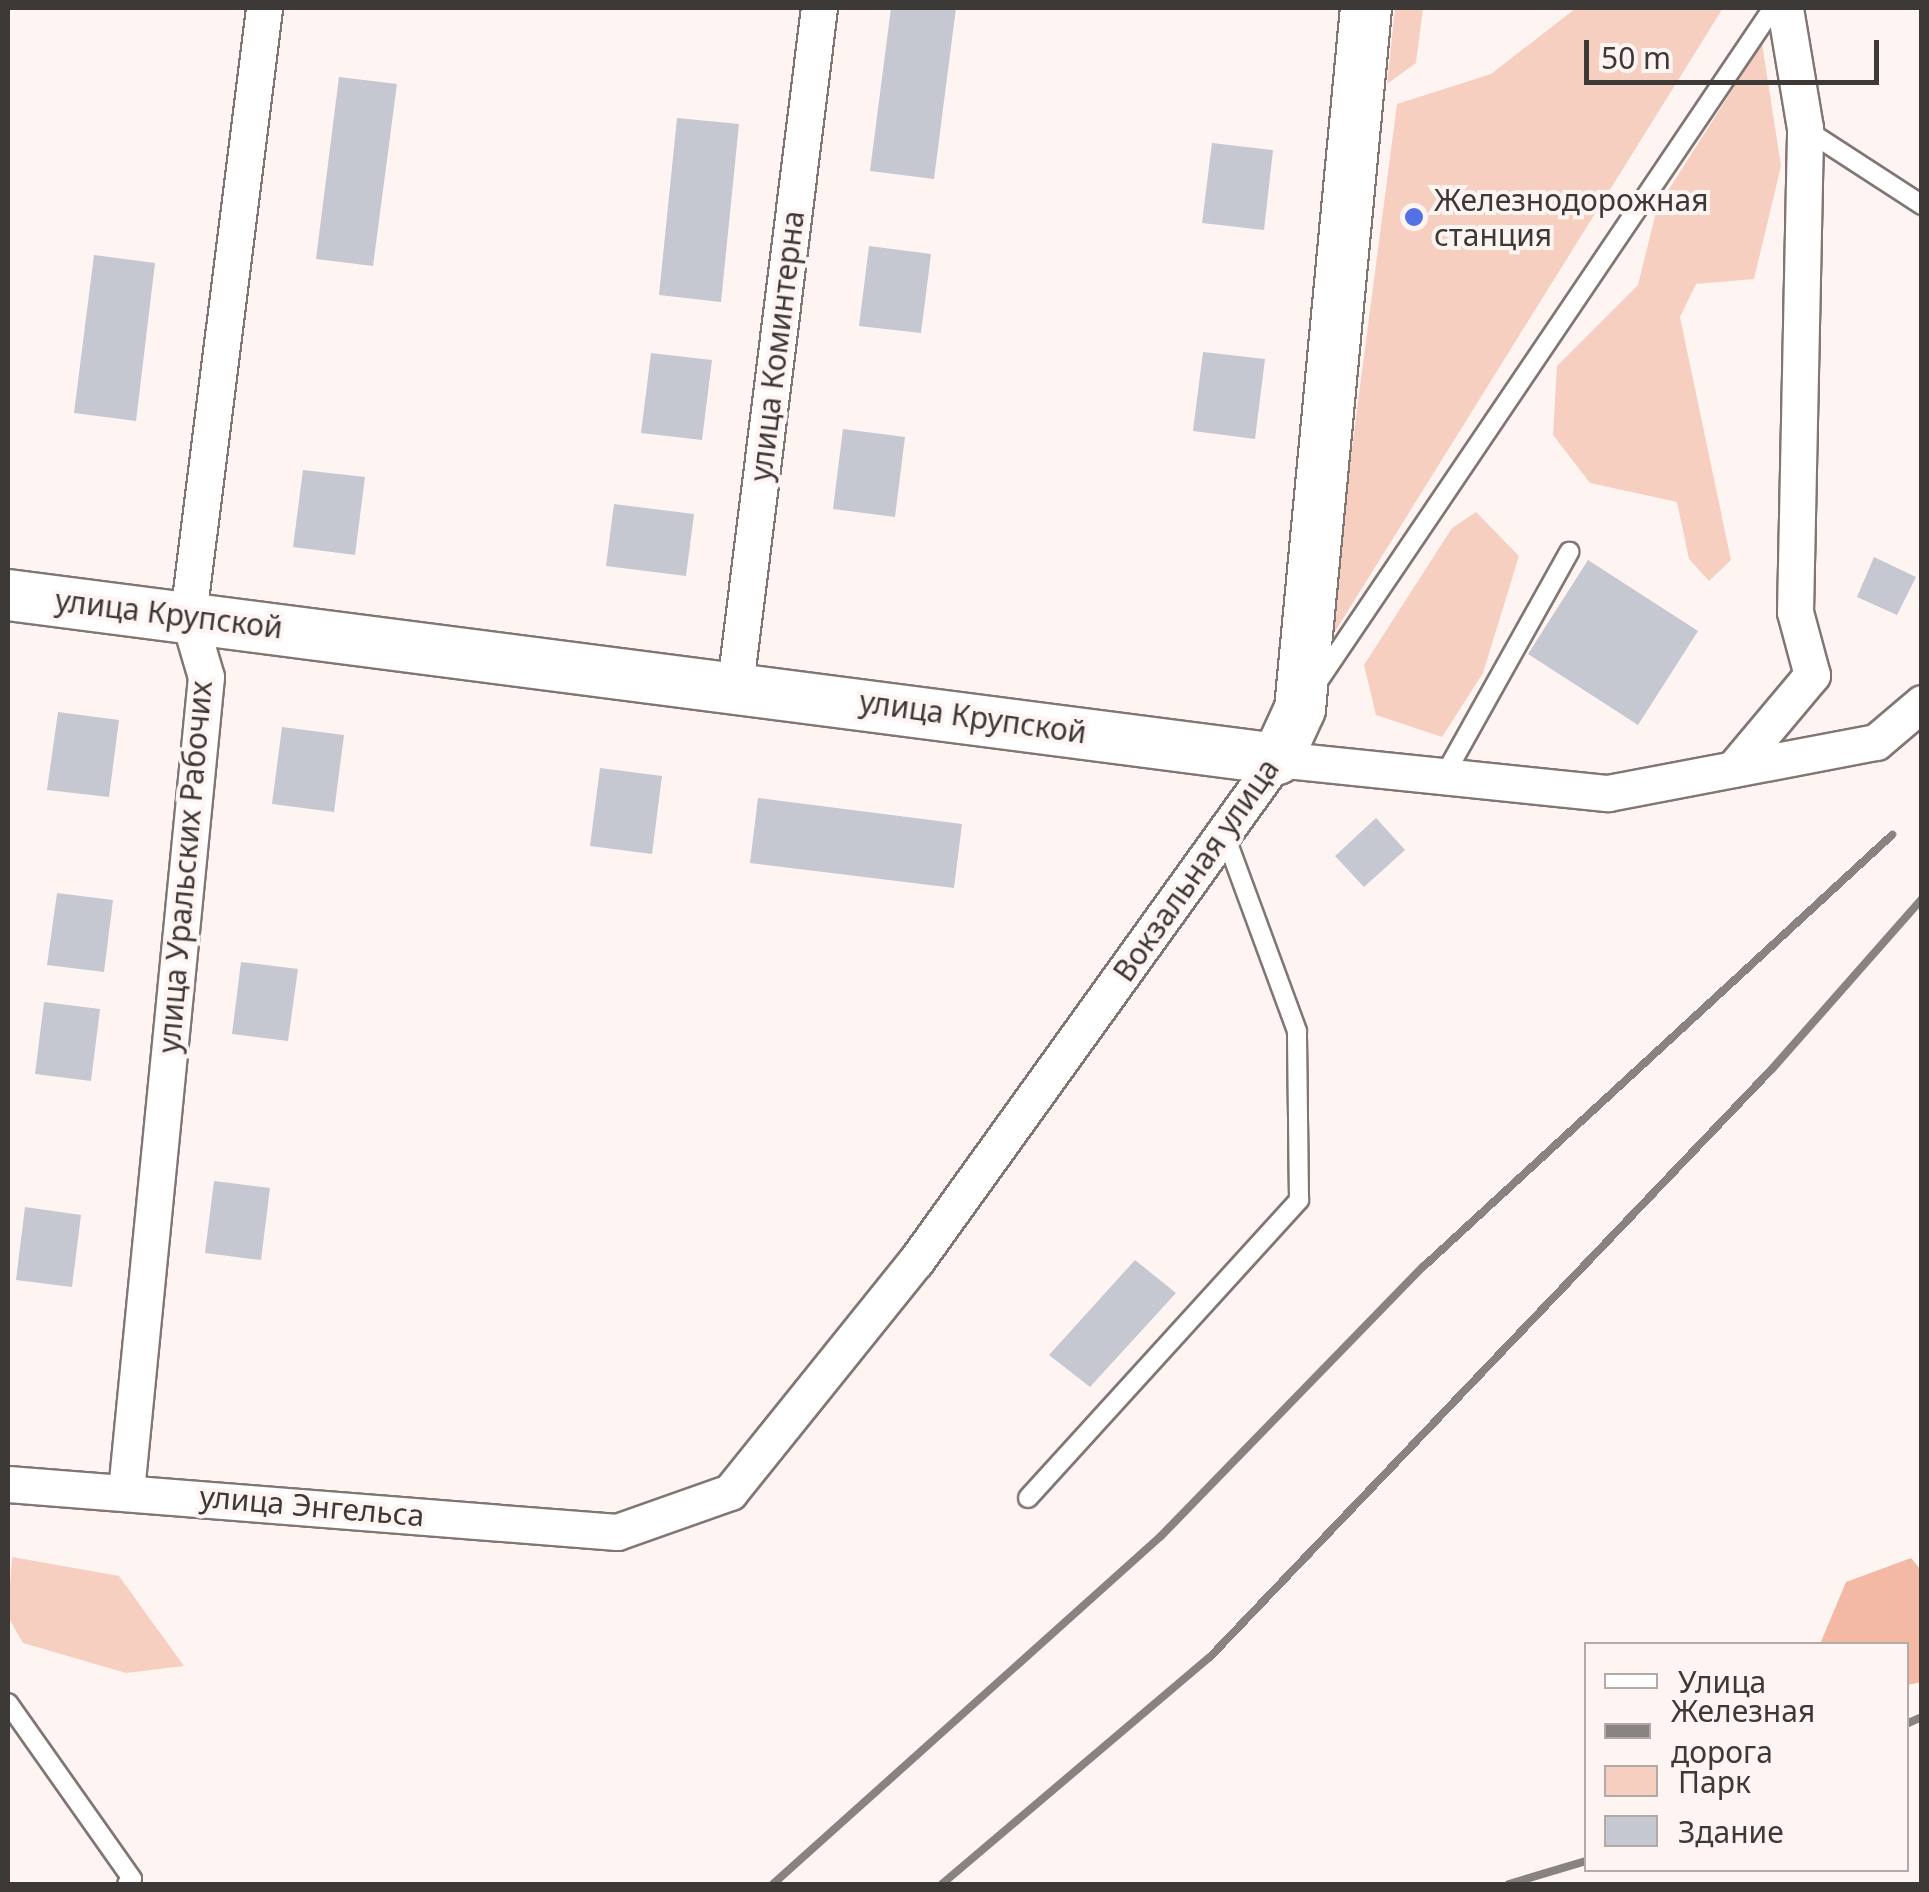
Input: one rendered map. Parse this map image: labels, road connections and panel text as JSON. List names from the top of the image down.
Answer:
{
  "streets": {
    "main road": ["улица Крупской", "Вокзальная улица"],
    "street": ["улица Коминтерна", "улица Уральских Рабочих", "улица Энгельса"]
  },
  "crossings": [
    ["улица Коминтерна", "улица Крупской"],
    ["улица Крупской", "улица Уральских Рабочих"],
    ["улица Крупской", "Вокзальная улица"],
    ["улица Уральских Рабочих", "улица Энгельса"],
    ["Вокзальная улица", "улица Энгельса"]
  ],
  "places": ["Железнодорожная станция"],
  "legend": [
    "Улица",
    "Железная дорога",
    "Парк",
    "Здание"
  ],
  "scale_bar": "50 m"
}
